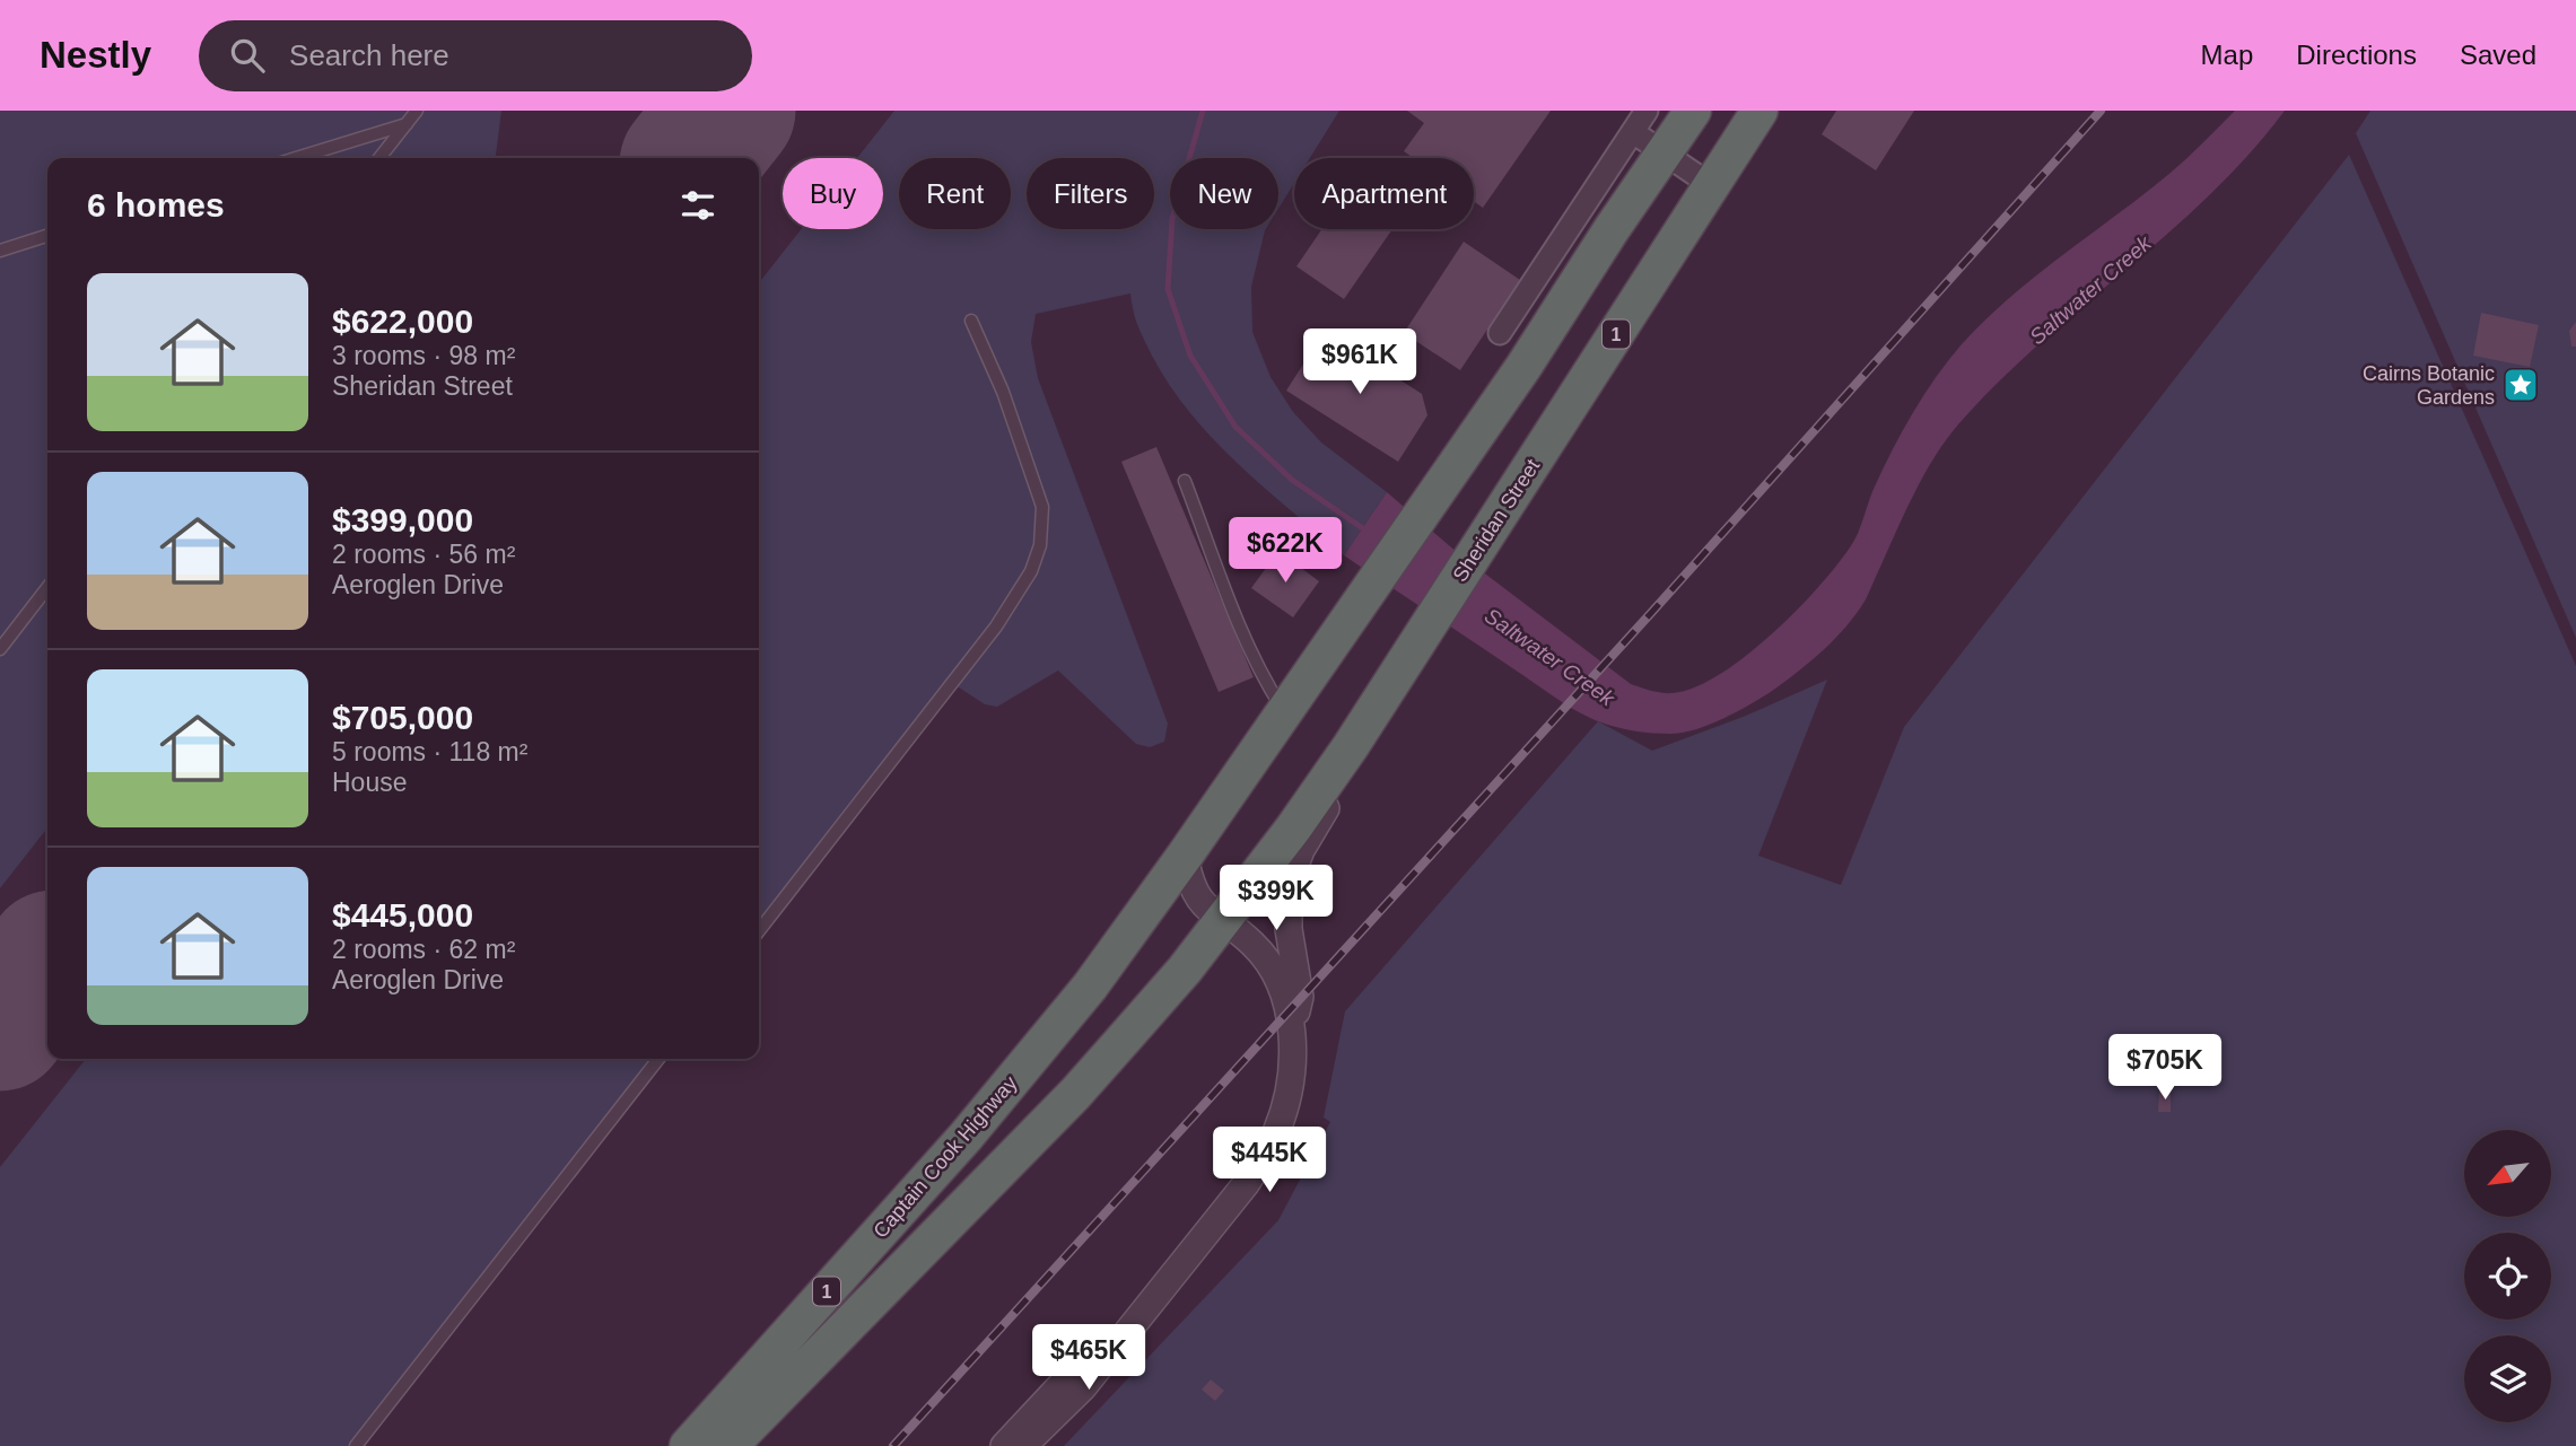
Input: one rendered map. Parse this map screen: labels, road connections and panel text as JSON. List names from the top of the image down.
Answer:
{
  "streets": {
    "highway": ["1", "Sheridan Street", "Captain Cook Highway"]
  },
  "crossings": [
    ["1", "Captain Cook Highway"],
    ["Sheridan Street", "Captain Cook Highway"]
  ],
  "water": ["Saltwater Creek"],
  "places": {
    "place": ["Cairns Botanic Gardens"]
  },
  "north": "bottom left",
  "page": {
    "header": "Nestly",
    "search": "Search here",
    "nav": ["Map", "Directions", "Saved"],
    "chip": [
      "Buy",
      "Rent",
      "Filters",
      "New",
      "Apartment"
    ],
    "heading": "6 homes",
    "list": [
      {
        "name": "$622,000",
        "note": "3 rooms · 98 m² · Sheridan Street"
      },
      {
        "name": "$399,000",
        "note": "2 rooms · 56 m² · Aeroglen Drive"
      },
      {
        "name": "$705,000",
        "note": "5 rooms · 118 m² · House"
      },
      {
        "name": "$445,000",
        "note": "2 rooms · 62 m² · Aeroglen Drive"
      }
    ],
    "price": [
      "$961K",
      "$622K",
      "$399K",
      "$705K",
      "$445K",
      "$465K"
    ]
  }
}
